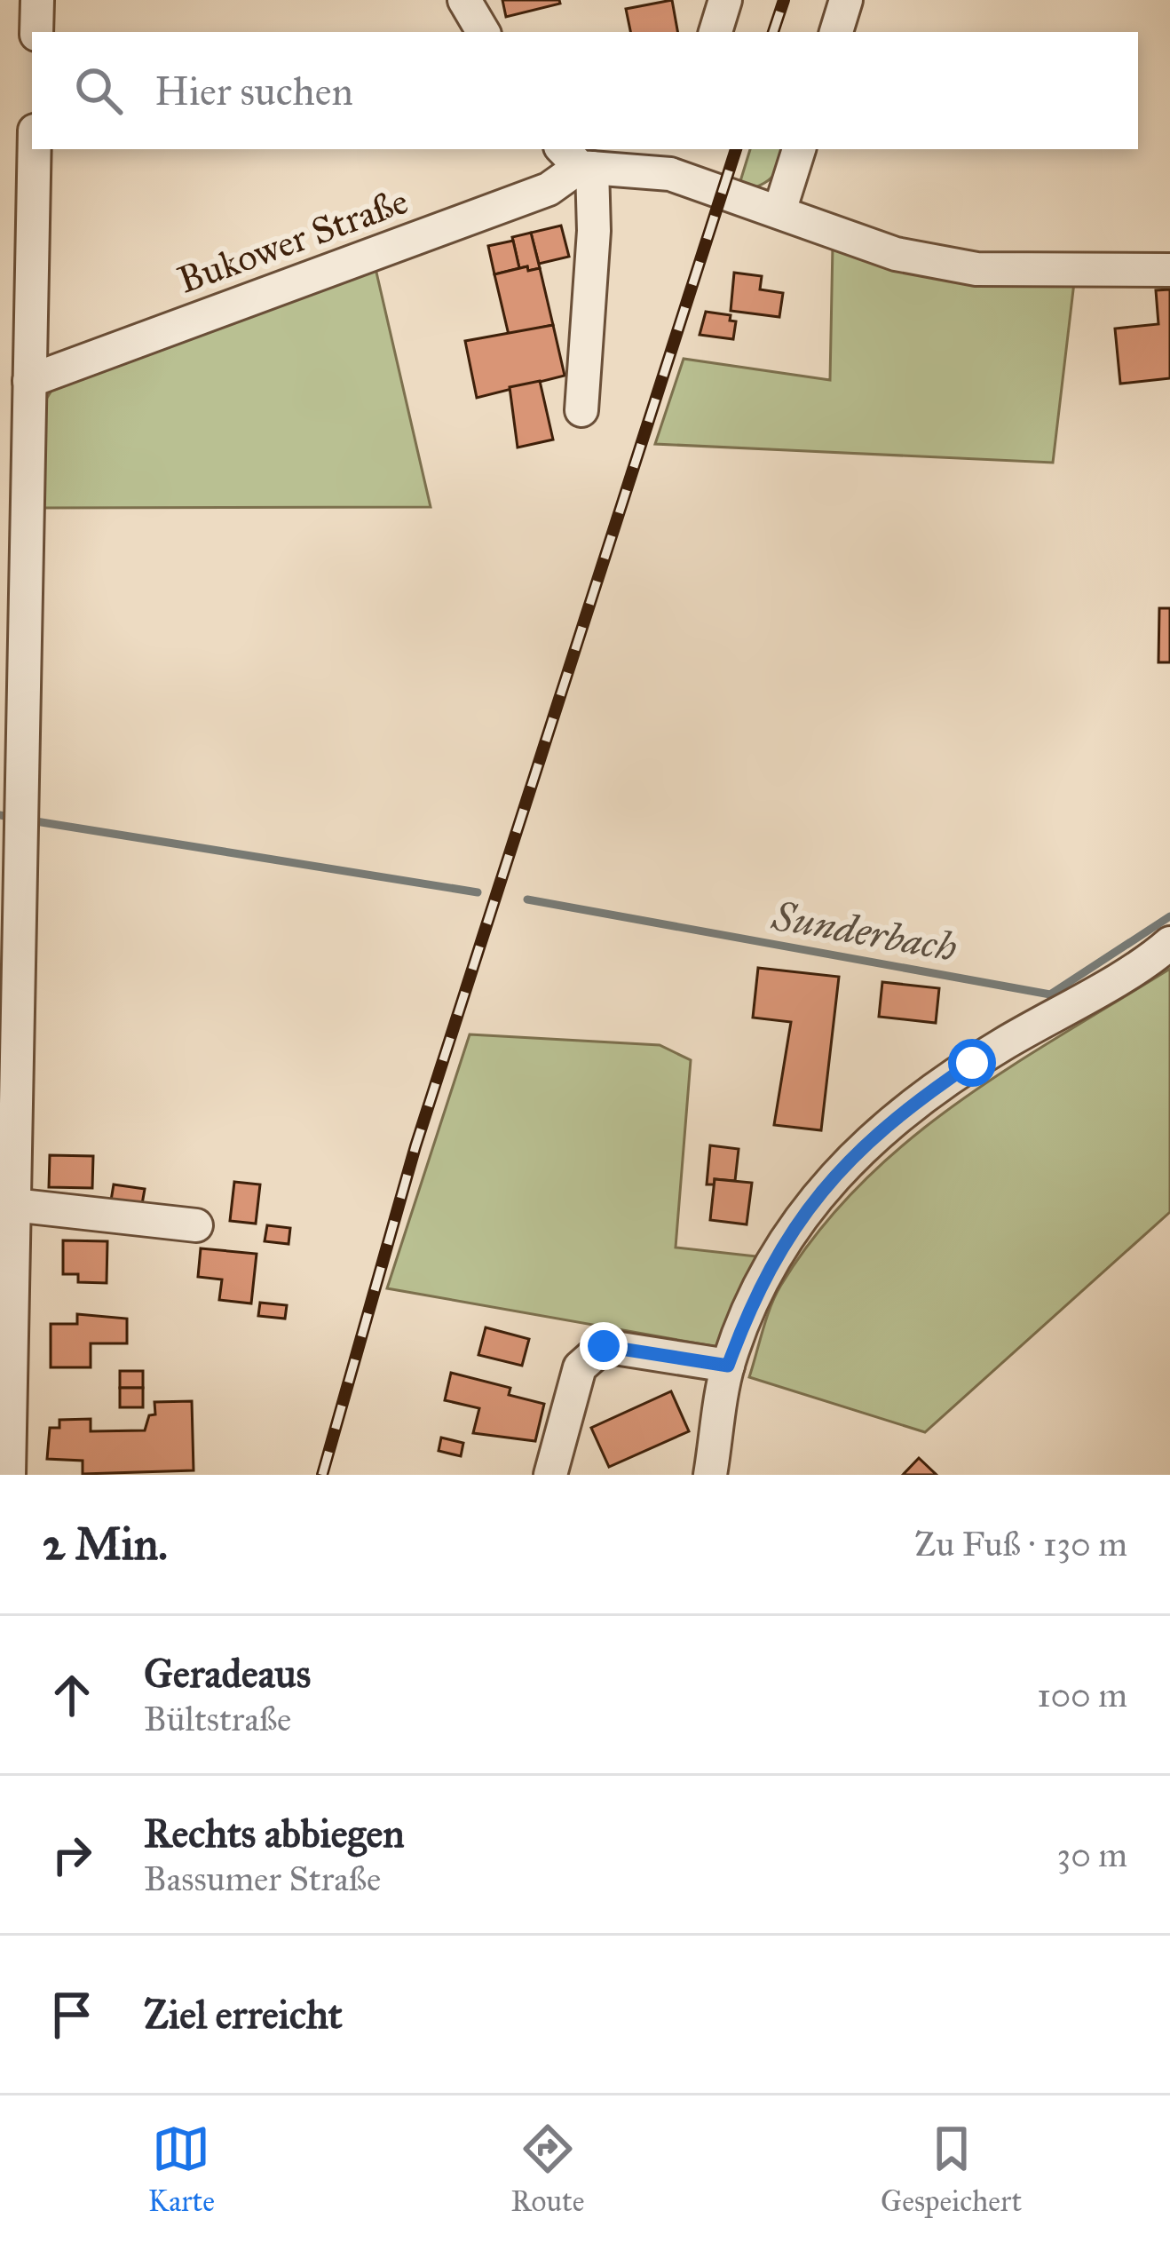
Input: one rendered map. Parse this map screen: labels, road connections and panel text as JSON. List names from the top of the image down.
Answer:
{
  "streets": {
    "street": ["Bukower Straße"]
  },
  "water": ["Sunderbach"],
  "page": {
    "search": "Hier suchen",
    "heading": ["2 Min.", "Zu Fuß · 130 m"],
    "list": [
      ["Geradeaus", "Bültstraße", "100 m"],
      ["Rechts abbiegen", "Bassumer Straße", "30 m"],
      "Ziel erreicht"
    ],
    "nav": ["Karte", "Route", "Gespeichert"]
  }
}
